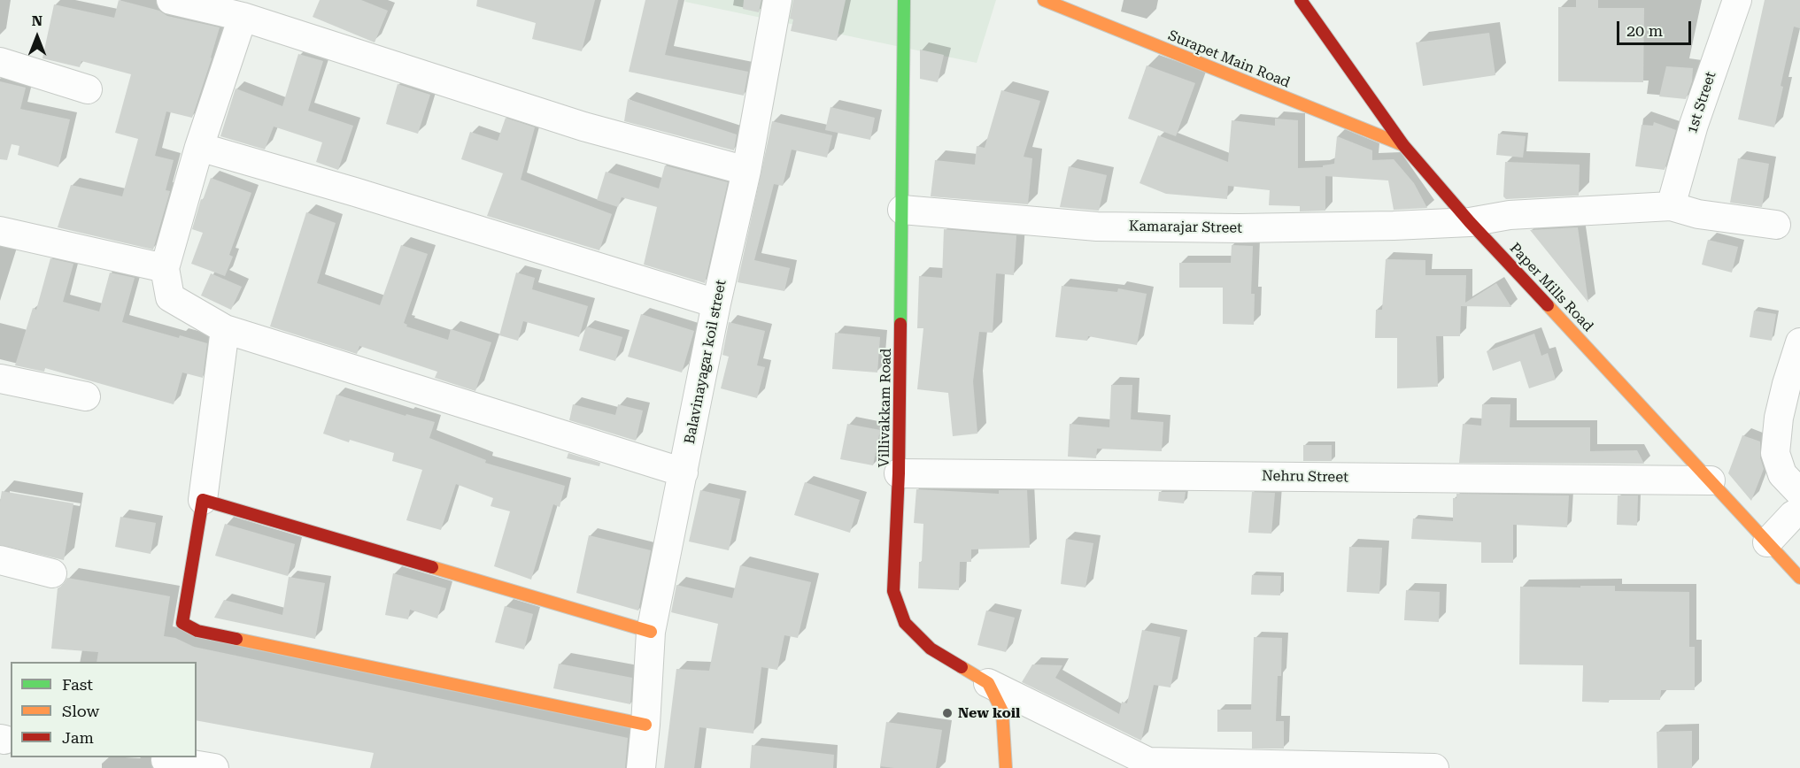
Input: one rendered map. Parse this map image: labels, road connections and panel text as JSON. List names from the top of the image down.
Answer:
{
  "streets": {
    "street": [
      "Surapet Main Road",
      "1st Street",
      "Kamarajar Street",
      "Paper Mills Road",
      "Balavinayagar koil street",
      "Villivakkam Road",
      "Nehru Street"
    ]
  },
  "crossings": [
    ["Surapet Main Road", "Paper Mills Road"],
    ["1st Street", "Kamarajar Street"],
    ["Kamarajar Street", "Paper Mills Road"],
    ["Kamarajar Street", "Villivakkam Road"],
    ["Paper Mills Road", "Nehru Street"],
    ["Villivakkam Road", "Nehru Street"]
  ],
  "places": ["New koil"],
  "legend": ["Fast", "Slow", "Jam"],
  "scale_bar": "20 m",
  "north": "top"
}
